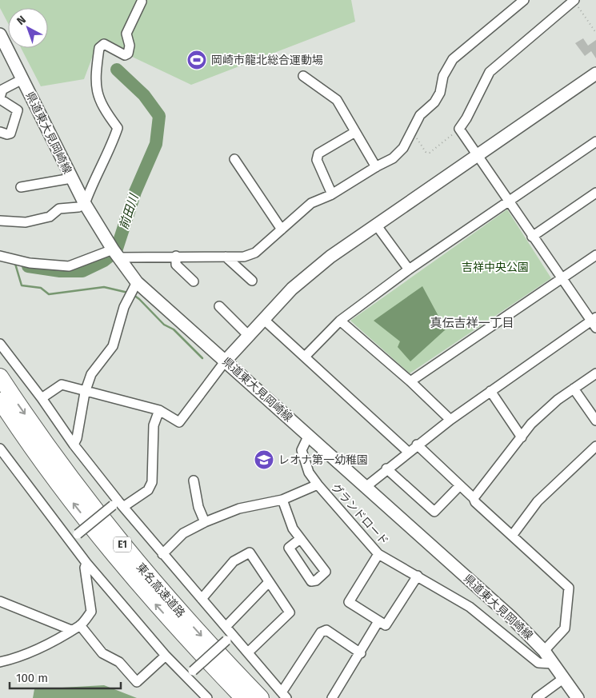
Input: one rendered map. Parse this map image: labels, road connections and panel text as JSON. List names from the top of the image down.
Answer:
{
  "streets": {
    "highway": ["E1", "東名高速道路"],
    "main road": ["県道東大見岡崎線"],
    "street": ["グランドロード"]
  },
  "crossings": [
    ["県道東大見岡崎線", "グランドロード"]
  ],
  "districts": ["真伝吉祥一丁目"],
  "water": ["前田川"],
  "parks": ["吉祥中央公園"],
  "places": {
    "sports": ["岡崎市龍北総合運動場"],
    "school or university": ["レオナ第一幼稚園"]
  },
  "scale_bar": "100 m",
  "north": "top left"
}
